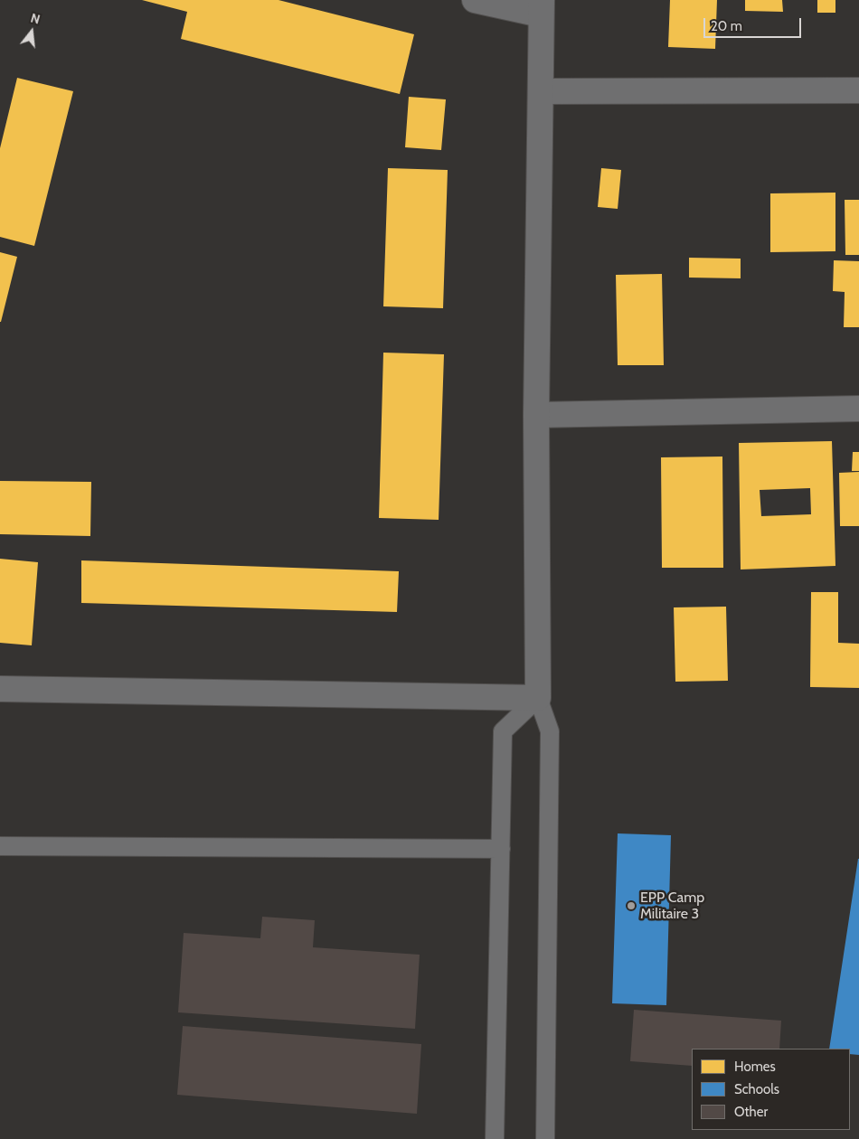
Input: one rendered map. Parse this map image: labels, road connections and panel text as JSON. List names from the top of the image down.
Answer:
{
  "places": ["EPP Camp Militaire 3"],
  "legend": ["Homes", "Schools", "Other"],
  "scale_bar": "20 m",
  "north": "top"
}
